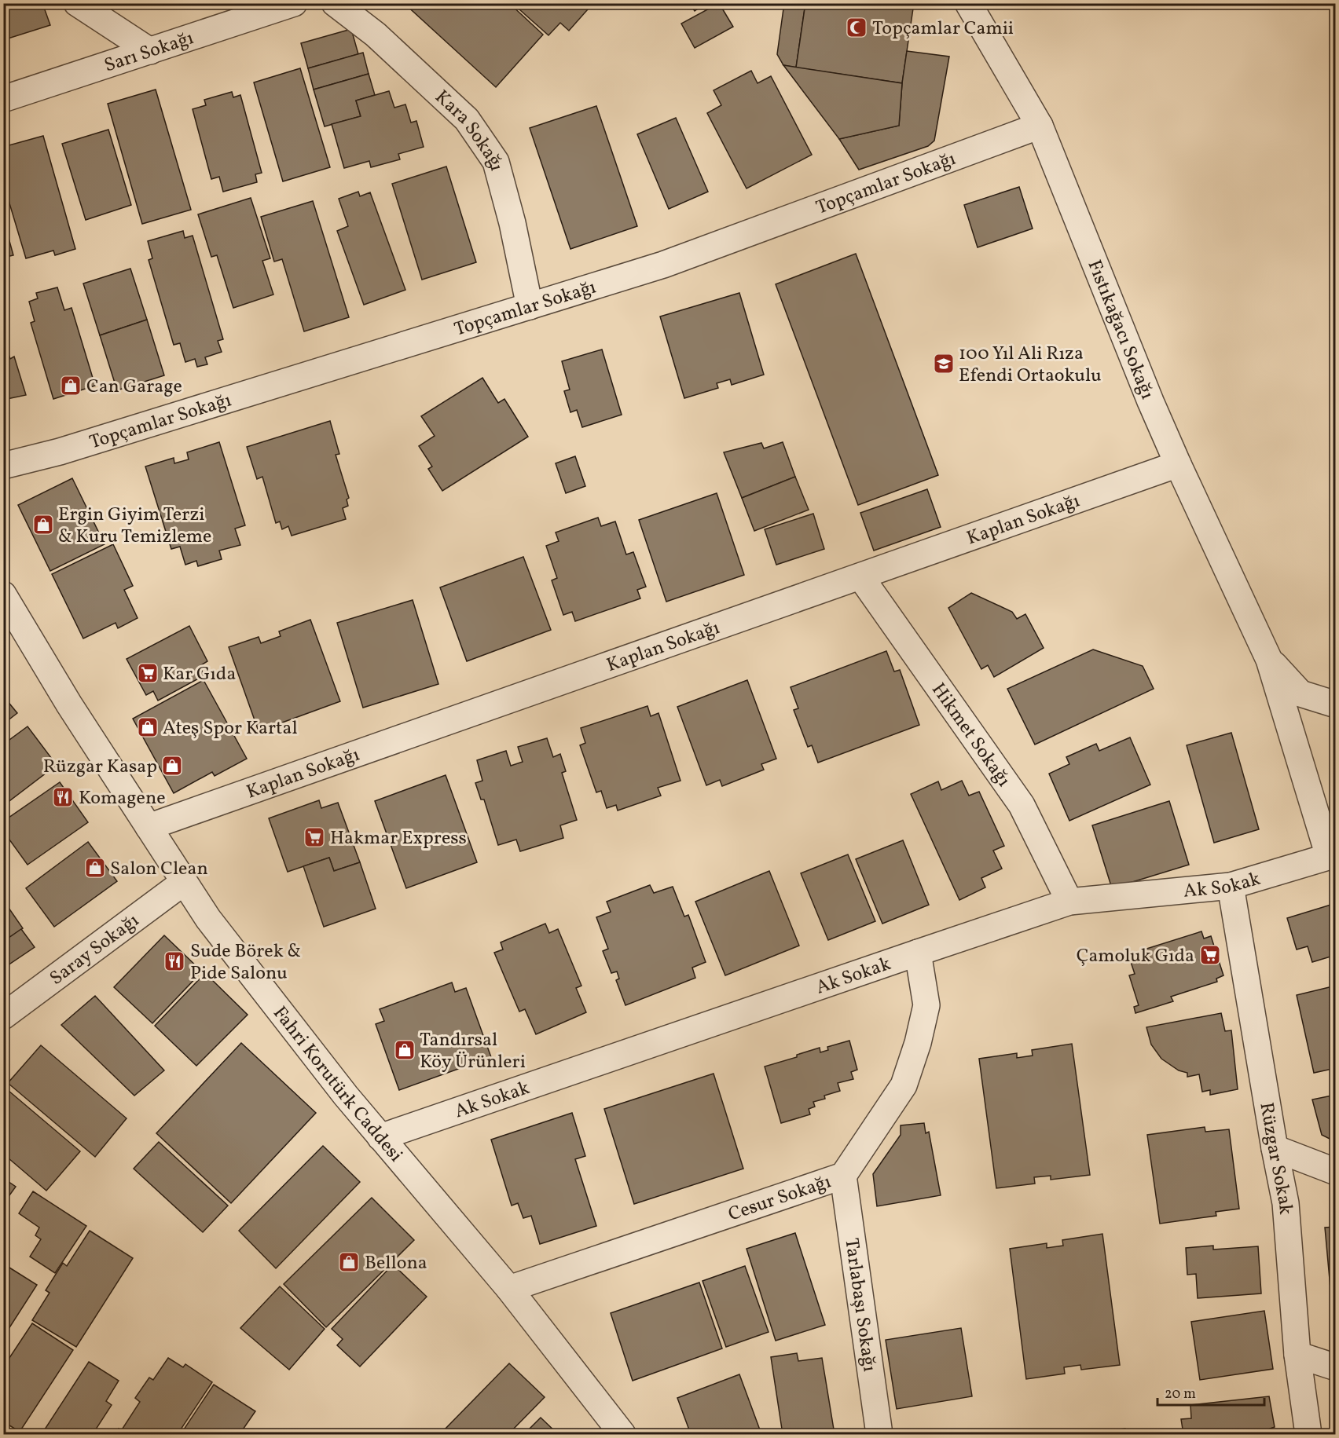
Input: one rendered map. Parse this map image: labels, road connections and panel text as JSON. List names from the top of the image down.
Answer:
{
  "streets": {
    "street": [
      "Sarı Sokağı",
      "Kara Sokağı",
      "Topçamlar Sokağı",
      "Fıstıkağacı Sokağı",
      "Kaplan Sokağı",
      "Hikmet Sokağı",
      "Ak Sokak",
      "Saray Sokağı",
      "Fahri Korutürk Caddesi",
      "Rüzgar Sokak",
      "Cesur Sokağı",
      "Tarlabaşı Sokağı"
    ]
  },
  "crossings": [
    ["Kara Sokağı", "Topçamlar Sokağı"],
    ["Topçamlar Sokağı", "Fıstıkağacı Sokağı"],
    ["Fıstıkağacı Sokağı", "Kaplan Sokağı"],
    ["Kaplan Sokağı", "Hikmet Sokağı"],
    ["Kaplan Sokağı", "Fahri Korutürk Caddesi"],
    ["Hikmet Sokağı", "Ak Sokak"],
    ["Ak Sokak", "Fahri Korutürk Caddesi"],
    ["Ak Sokak", "Rüzgar Sokak"],
    ["Ak Sokak", "Cesur Sokağı"],
    ["Saray Sokağı", "Fahri Korutürk Caddesi"],
    ["Fahri Korutürk Caddesi", "Cesur Sokağı"],
    ["Cesur Sokağı", "Tarlabaşı Sokağı"]
  ],
  "places": {
    "mosque": ["Topçamlar Camii"],
    "school or university": ["100 Yıl Ali Rıza Efendi Ortaokulu"],
    "shop": [
      "Can Garage",
      "Ergin Giyim Terzi & Kuru Temizleme",
      "Ateş Spor Kartal",
      "Rüzgar Kasap",
      "Salon Clean",
      "Tandırsal Köy Ürünleri",
      "Bellona"
    ],
    "supermarket": ["Kar Gıda", "Hakmar Express", "Çamoluk Gıda"],
    "restaurant": ["Komagene", "Sude Börek & Pide Salonu"]
  },
  "scale_bar": "20 m"
}
